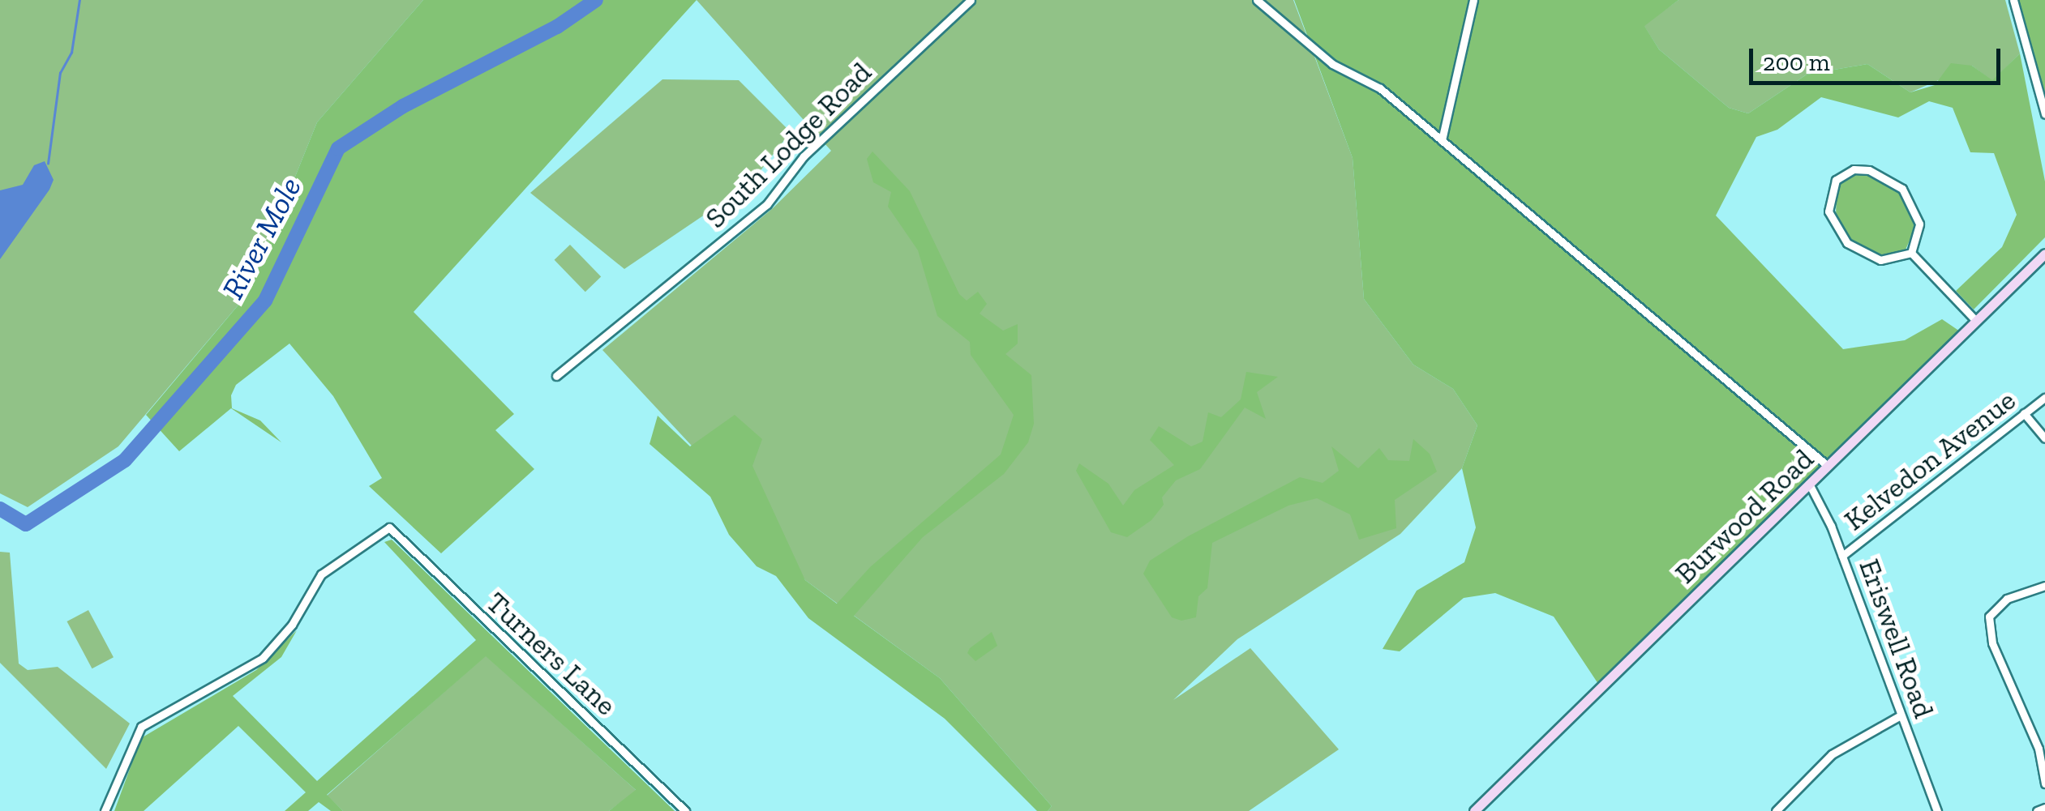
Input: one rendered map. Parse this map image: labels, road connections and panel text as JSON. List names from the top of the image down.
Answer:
{
  "streets": {
    "street": [
      "South Lodge Road",
      "Kelvedon Avenue",
      "Burwood Road",
      "Eriswell Road",
      "Turners Lane"
    ]
  },
  "crossings": [
    ["Kelvedon Avenue", "Eriswell Road"],
    ["Burwood Road", "Eriswell Road"]
  ],
  "water": ["River Mole"],
  "scale_bar": "200 m"
}
